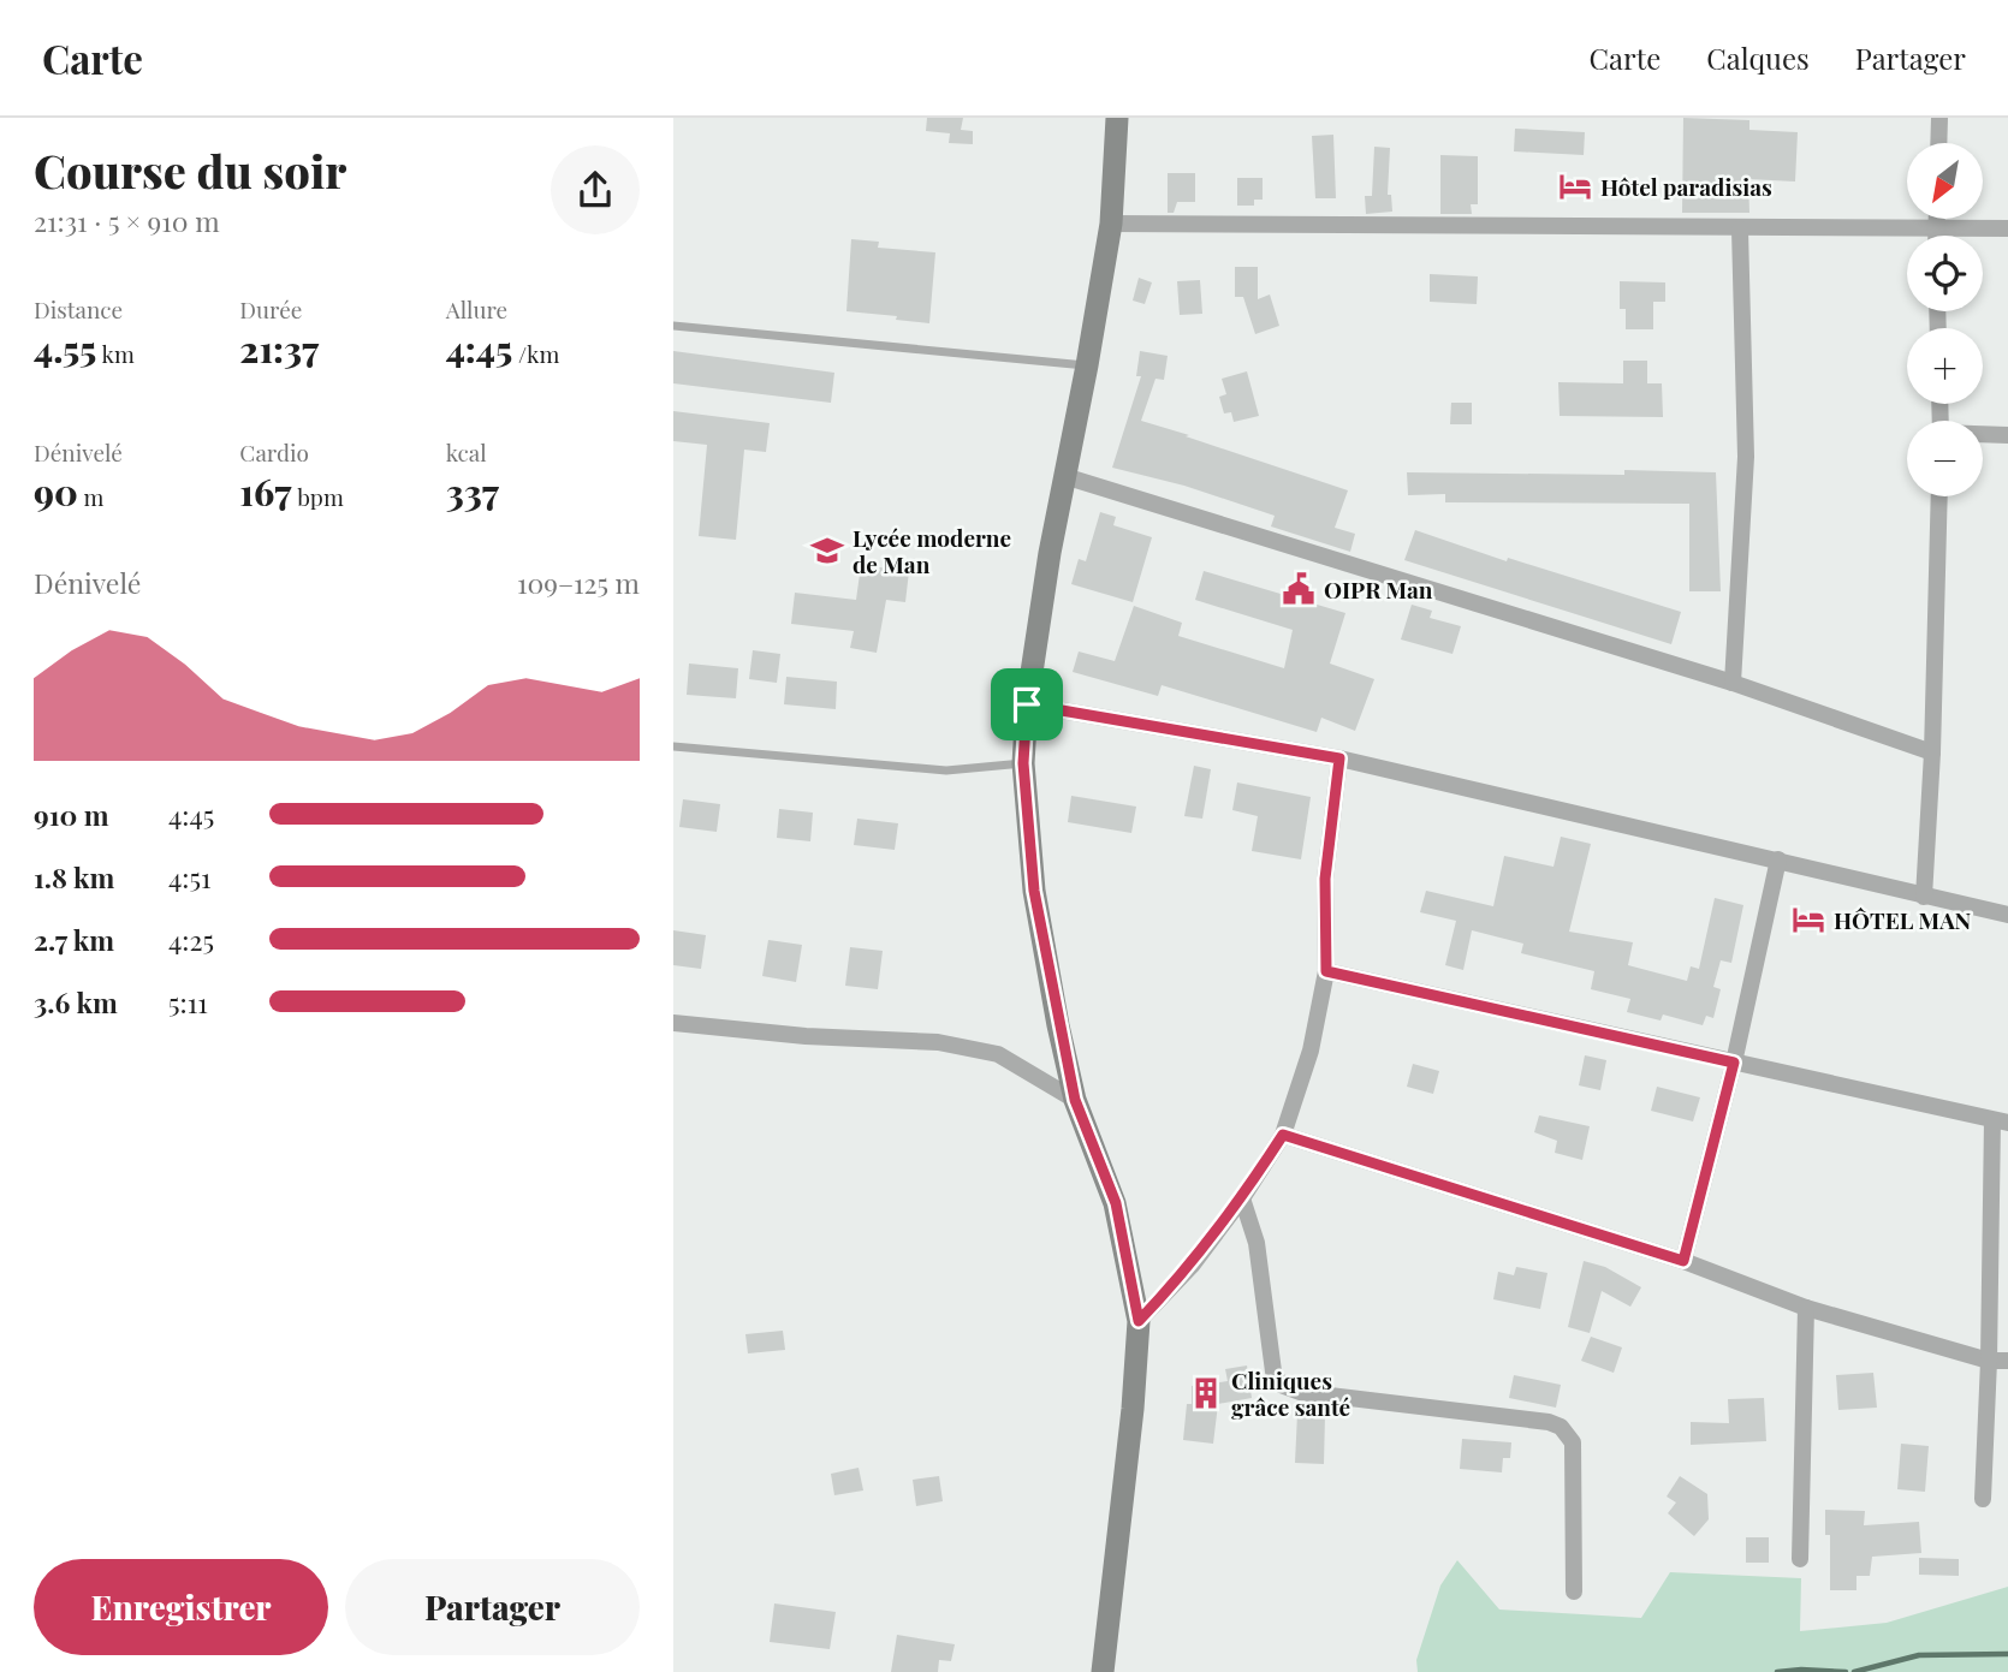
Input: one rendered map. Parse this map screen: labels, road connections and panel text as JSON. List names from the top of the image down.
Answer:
{
  "places": {
    "hotel": ["Hôtel paradisias", "HÔTEL MAN"],
    "school or university": ["Lycée moderne de Man"],
    "public building": ["OIPR Man"],
    "building": ["Cliniques grâce santé"]
  },
  "north": "bottom left",
  "page": {
    "header": "Carte",
    "nav": ["Carte", "Calques", "Partager"],
    "heading": ["Course du soir", "21:31 · 5 × 910 m"],
    "map_buttons": ["+", "−"],
    "stats": [
      ["Distance", "4.55 km"],
      ["Durée", "21:37"],
      ["Allure", "4:45 /km"],
      ["Dénivelé", "90 m"],
      ["Cardio", "167 bpm"],
      ["kcal", "337"]
    ],
    "chart": ["Dénivelé", "109–125 m"],
    "list": [
      {
        "name": "910 m",
        "note": "4:45"
      },
      {
        "name": "1.8 km",
        "note": "4:51"
      },
      {
        "name": "2.7 km",
        "note": "4:25"
      },
      {
        "name": "3.6 km",
        "note": "5:11"
      }
    ],
    "buttons": ["Enregistrer", "Partager"]
  }
}
